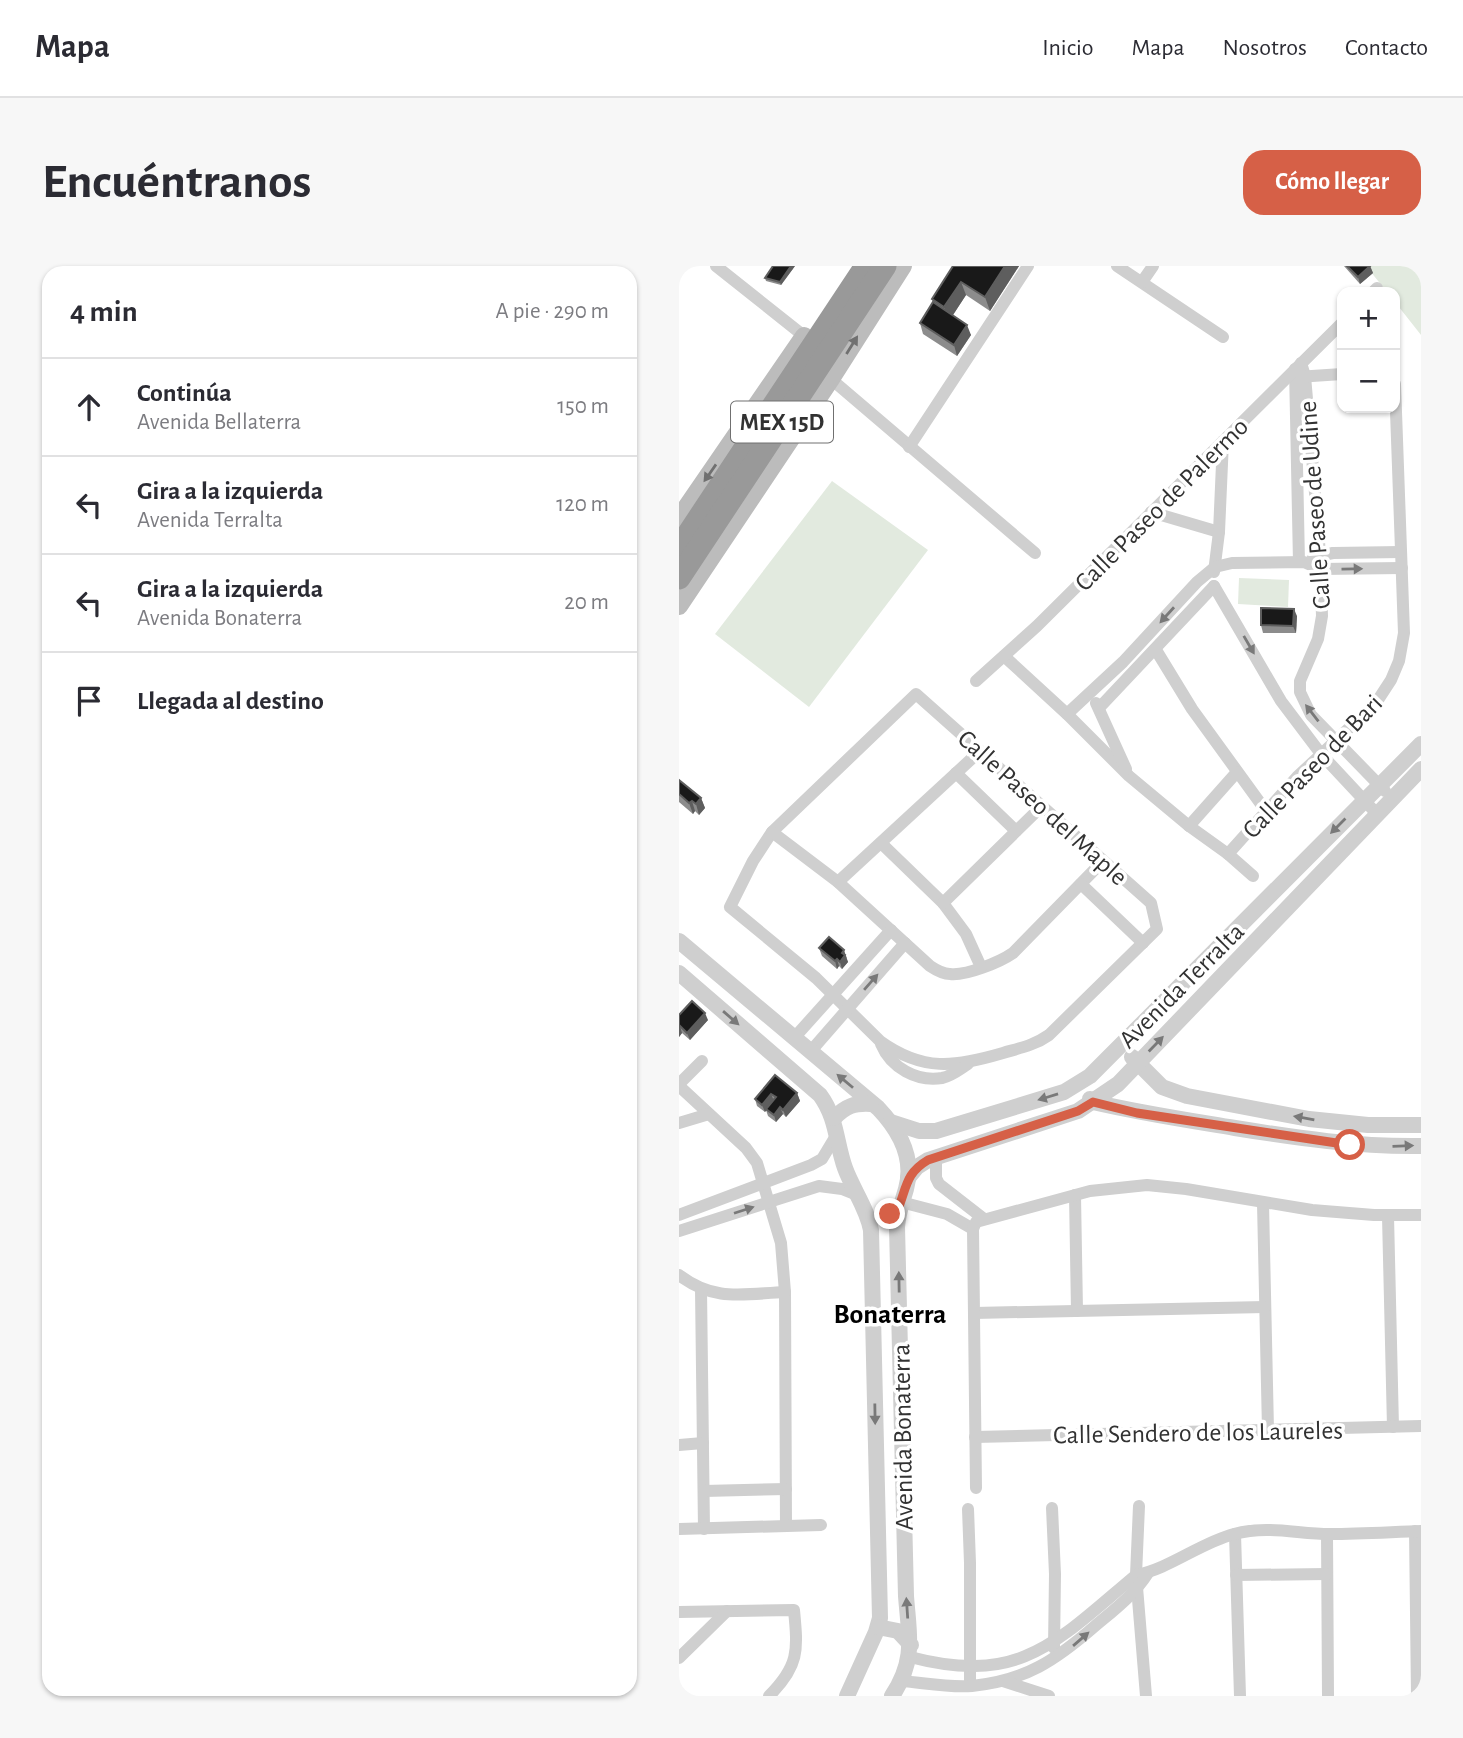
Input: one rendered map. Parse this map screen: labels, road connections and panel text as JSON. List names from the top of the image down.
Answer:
{
  "streets": {
    "highway": ["MEX 15D"],
    "street": [
      "Calle Paseo de Palermo",
      "Calle Paseo de Udine",
      "Calle Paseo de Bari",
      "Calle Paseo del Maple",
      "Avenida Terralta",
      "Calle Sendero de los Laureles",
      "Avenida Bonaterra"
    ]
  },
  "crossings": [
    ["Calle Paseo de Palermo", "Calle Paseo de Udine"],
    ["Avenida Terralta", "Avenida Bonaterra"]
  ],
  "districts": ["Bonaterra"],
  "page": {
    "header": "Mapa",
    "nav": [
      "Inicio",
      "Mapa",
      "Nosotros",
      "Contacto"
    ],
    "buttons": "Cómo llegar",
    "title": "Encuéntranos",
    "heading": ["4 min", "A pie · 290 m"],
    "map_buttons": ["+", "−"],
    "list": [
      ["Continúa", "Avenida Bellaterra", "150 m"],
      ["Gira a la izquierda", "Avenida Terralta", "120 m"],
      ["Gira a la izquierda", "Avenida Bonaterra", "20 m"],
      "Llegada al destino"
    ]
  }
}
